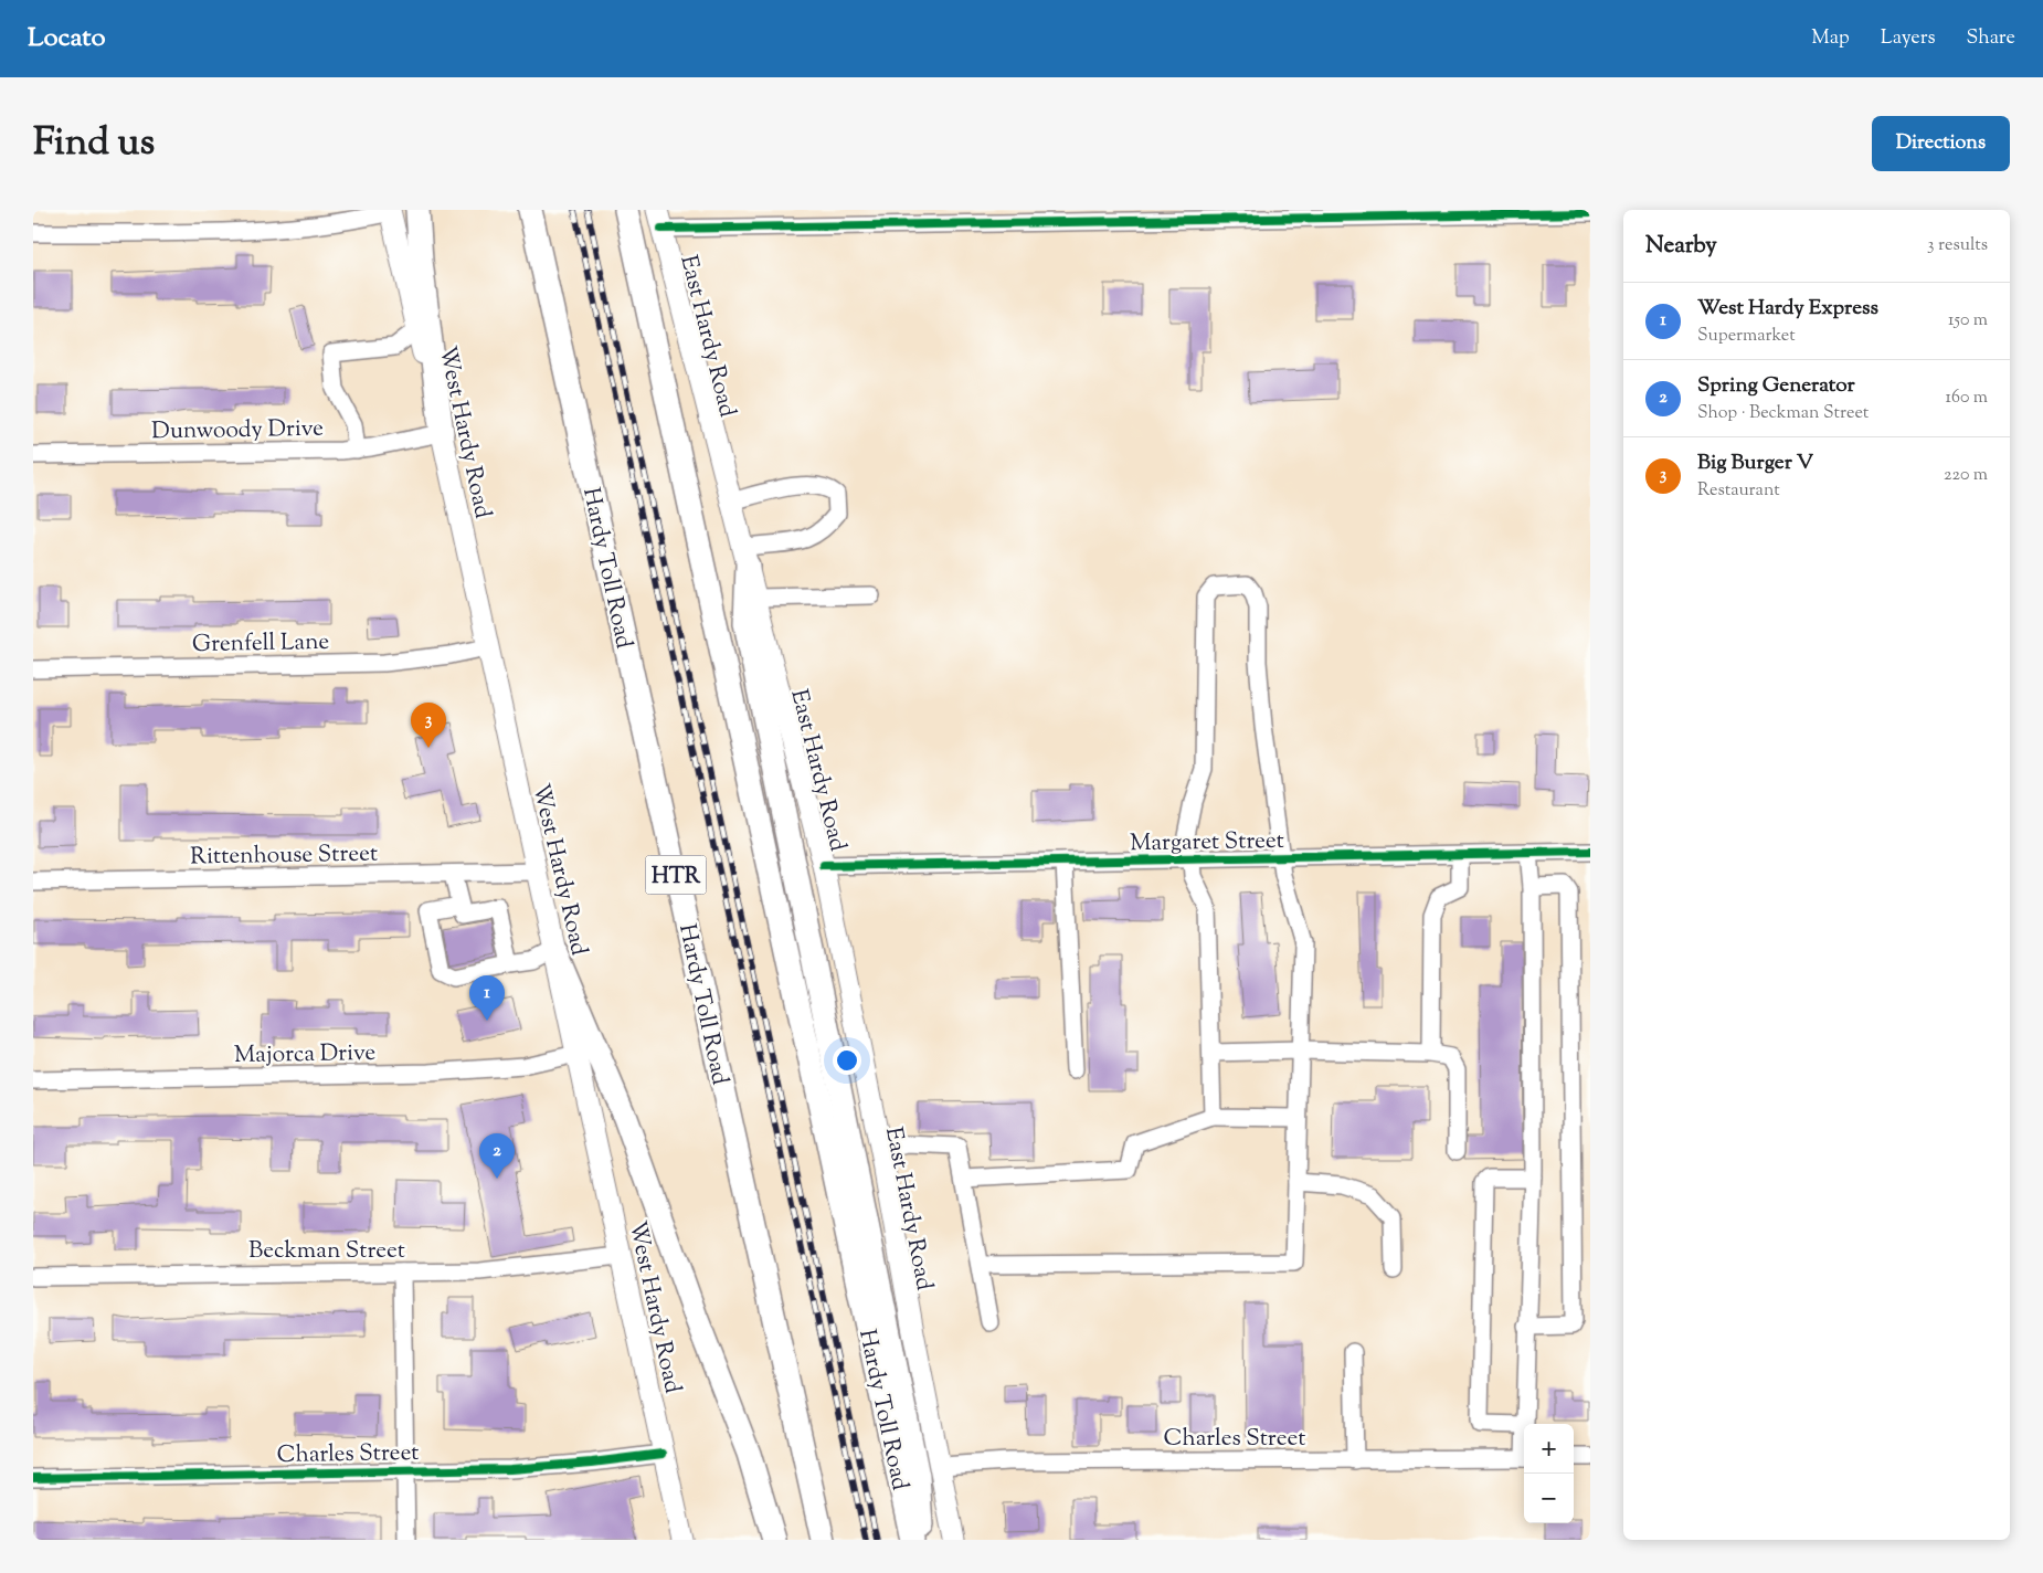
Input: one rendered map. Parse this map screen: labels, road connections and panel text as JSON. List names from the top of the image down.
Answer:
{
  "streets": {
    "highway": ["Hardy Toll Road", "HTR"],
    "main road": ["East Hardy Road", "West Hardy Road"],
    "street": [
      "Dunwoody Drive",
      "Grenfell Lane",
      "Margaret Street",
      "Rittenhouse Street",
      "Majorca Drive",
      "Beckman Street",
      "Charles Street"
    ]
  },
  "crossings": [
    ["East Hardy Road", "Margaret Street"],
    ["East Hardy Road", "Charles Street"],
    ["Dunwoody Drive", "West Hardy Road"],
    ["West Hardy Road", "Grenfell Lane"],
    ["West Hardy Road", "Rittenhouse Street"],
    ["West Hardy Road", "Majorca Drive"],
    ["West Hardy Road", "Beckman Street"],
    ["West Hardy Road", "Charles Street"]
  ],
  "page": {
    "header": "Locato",
    "nav": ["Map", "Layers", "Share"],
    "title": "Find us",
    "buttons": "Directions",
    "heading": ["Nearby", "3 results"],
    "list": [
      {
        "mark": "1",
        "name": "West Hardy Express",
        "note": "Supermarket",
        "value": "150 m"
      },
      {
        "mark": "2",
        "name": "Spring Generator",
        "note": "Shop · Beckman Street",
        "value": "160 m"
      },
      {
        "mark": "3",
        "name": "Big Burger V",
        "note": "Restaurant",
        "value": "220 m"
      }
    ],
    "pins": ["3", "1", "2"],
    "map_buttons": ["+", "−"]
  }
}
